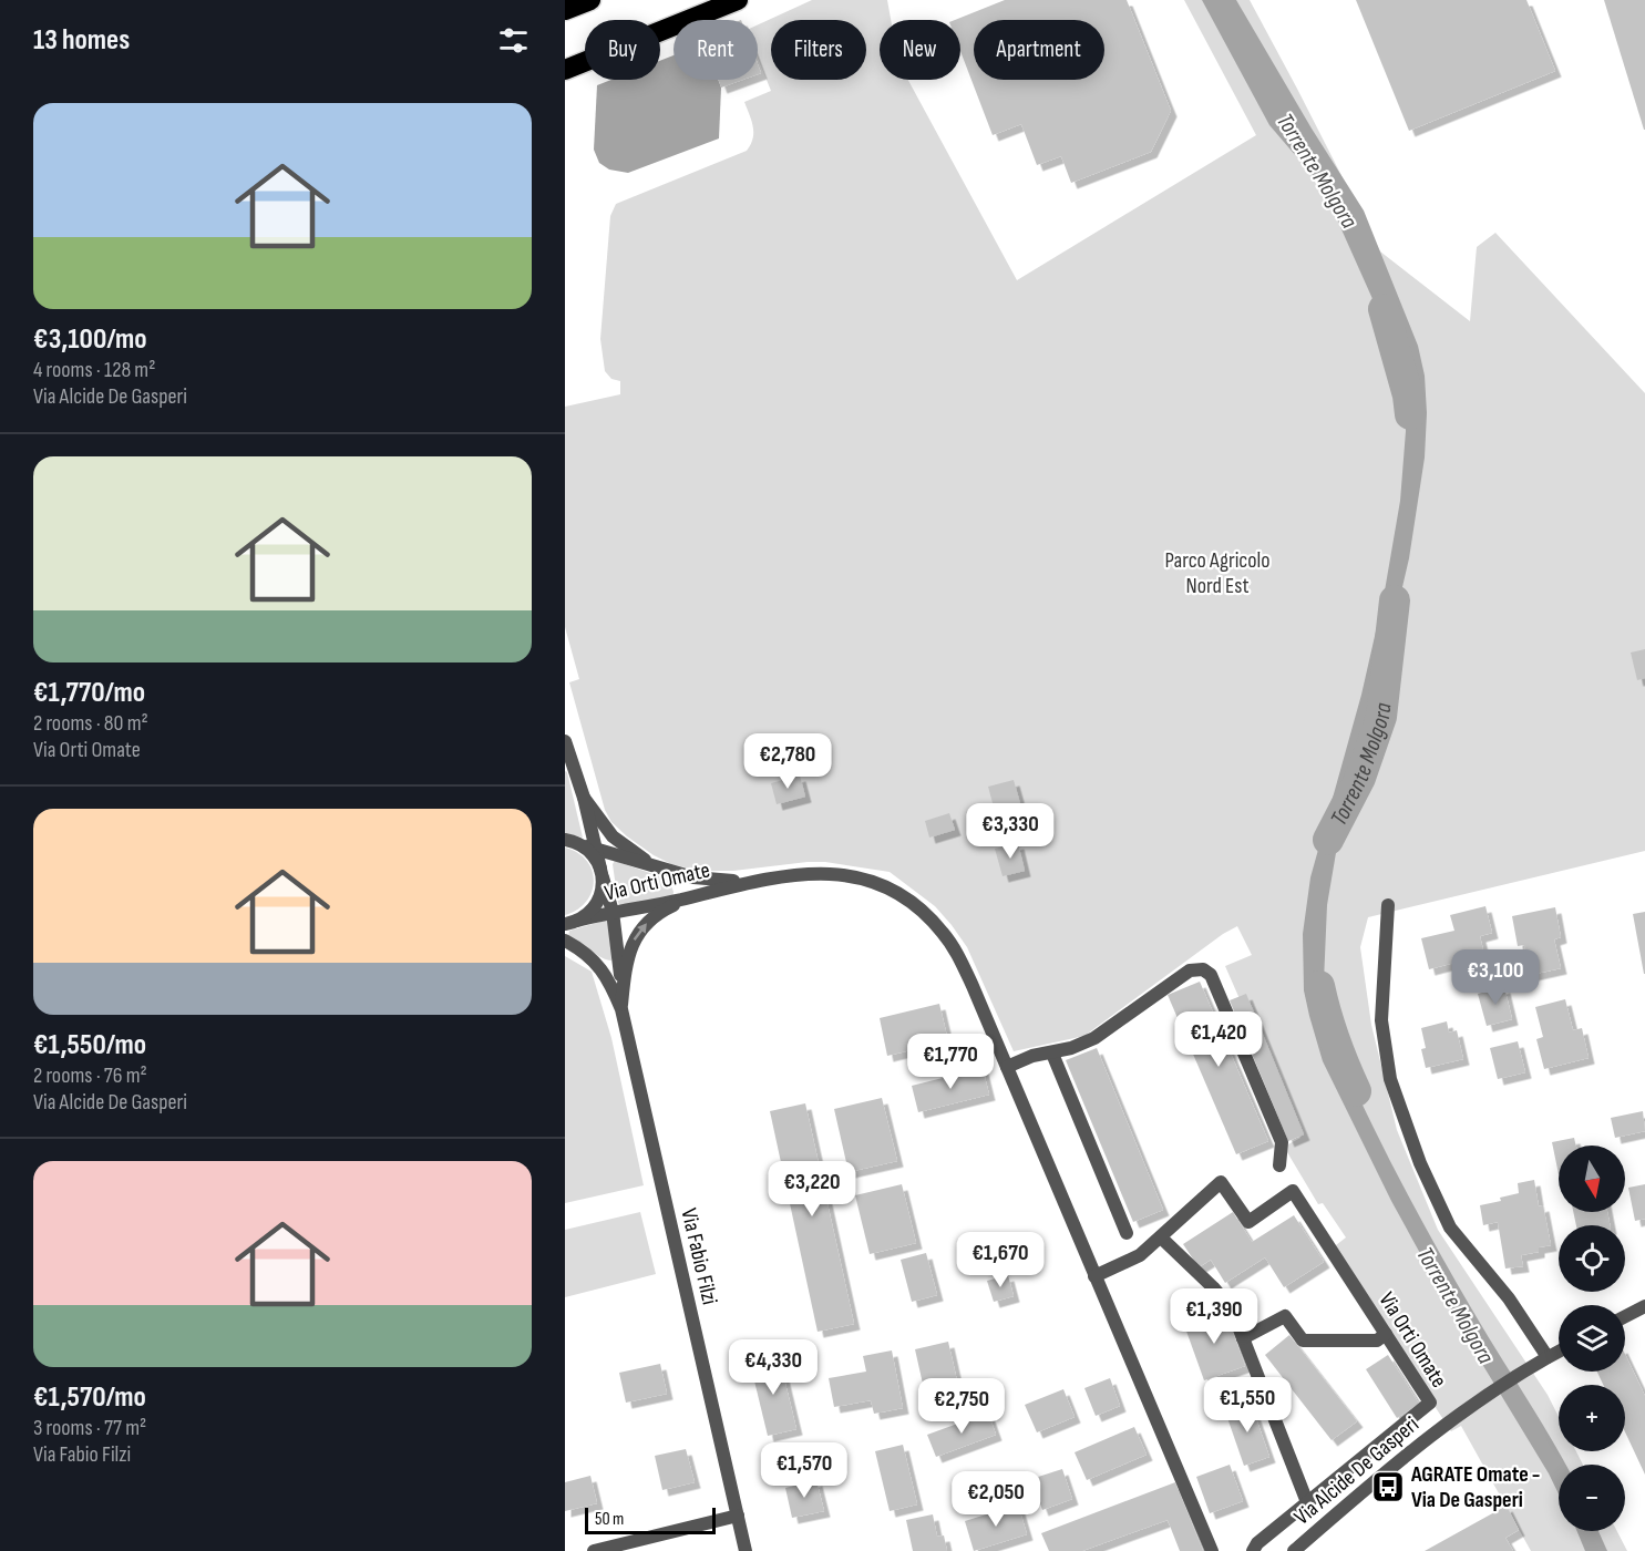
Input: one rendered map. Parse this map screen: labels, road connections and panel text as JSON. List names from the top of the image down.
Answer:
{
  "streets": {
    "street": ["Via Orti Omate", "Via Fabio Filzi", "Via Alcide De Gasperi"]
  },
  "crossings": [
    ["Via Orti Omate", "Via Fabio Filzi"],
    ["Via Orti Omate", "Via Alcide De Gasperi"]
  ],
  "water": ["Torrente Molgora"],
  "parks": ["Parco Agricolo Nord Est"],
  "places": {
    "bus stop": ["AGRATE Omate - Via De Gasperi"]
  },
  "scale_bar": "50 m",
  "north": "bottom",
  "page": {
    "heading": "13 homes",
    "chip": [
      "Buy",
      "Rent",
      "Filters",
      "New",
      "Apartment"
    ],
    "list": [
      {
        "name": "€3,100/mo",
        "note": "4 rooms · 128 m² · Via Alcide De Gasperi"
      },
      {
        "name": "€1,770/mo",
        "note": "2 rooms · 80 m² · Via Orti Omate"
      },
      {
        "name": "€1,550/mo",
        "note": "2 rooms · 76 m² · Via Alcide De Gasperi"
      },
      {
        "name": "€1,570/mo",
        "note": "3 rooms · 77 m² · Via Fabio Filzi"
      }
    ],
    "price": [
      "€2,780",
      "€3,330",
      "€3,100",
      "€1,420",
      "€1,770",
      "€3,220",
      "€1,670",
      "€1,390",
      "€4,330",
      "€1,550",
      "€2,750",
      "€1,570",
      "€2,050"
    ],
    "map_buttons": ["+", "−"],
    "scale": "50 m"
  }
}
